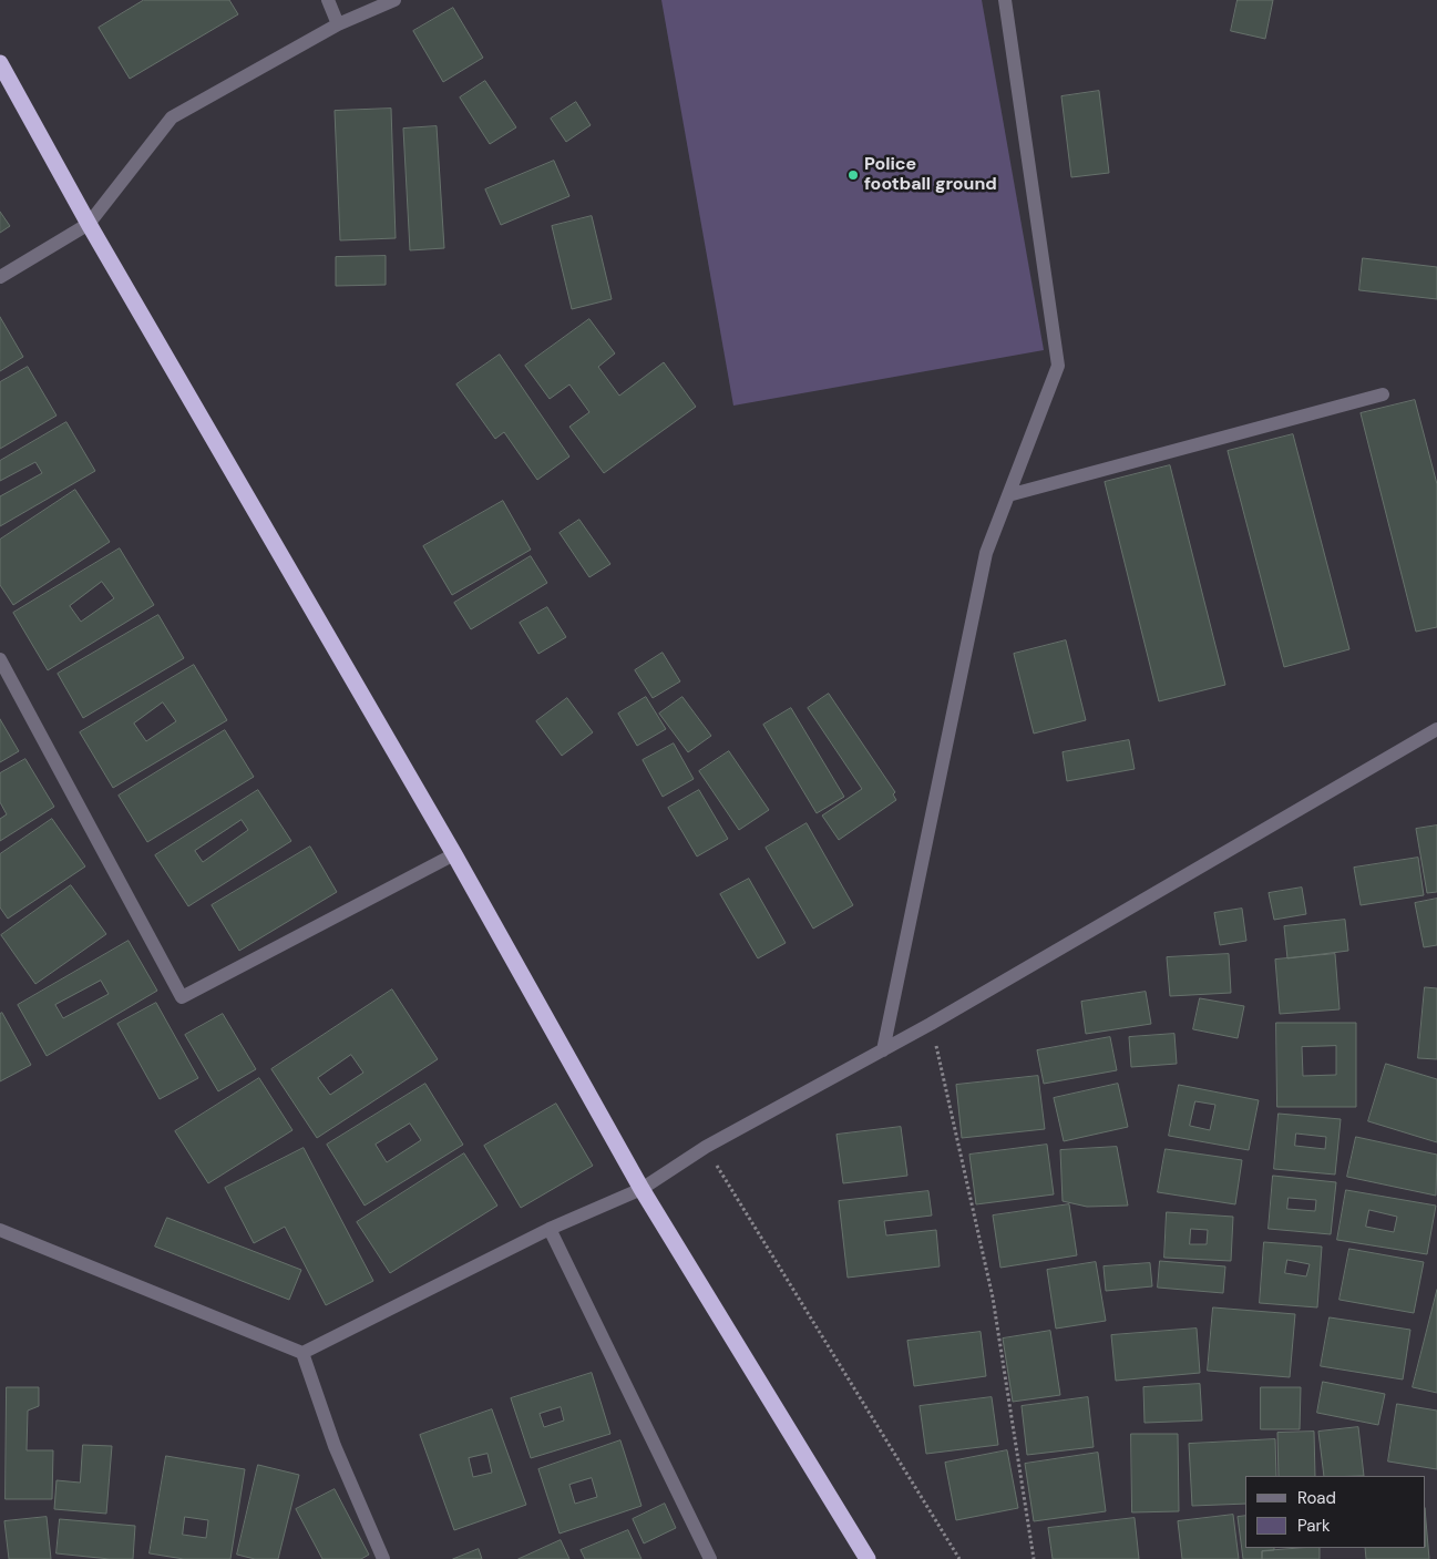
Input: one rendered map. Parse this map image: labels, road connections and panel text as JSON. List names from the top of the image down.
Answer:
{
  "places": ["Police football ground"],
  "legend": ["Road", "Park"]
}
